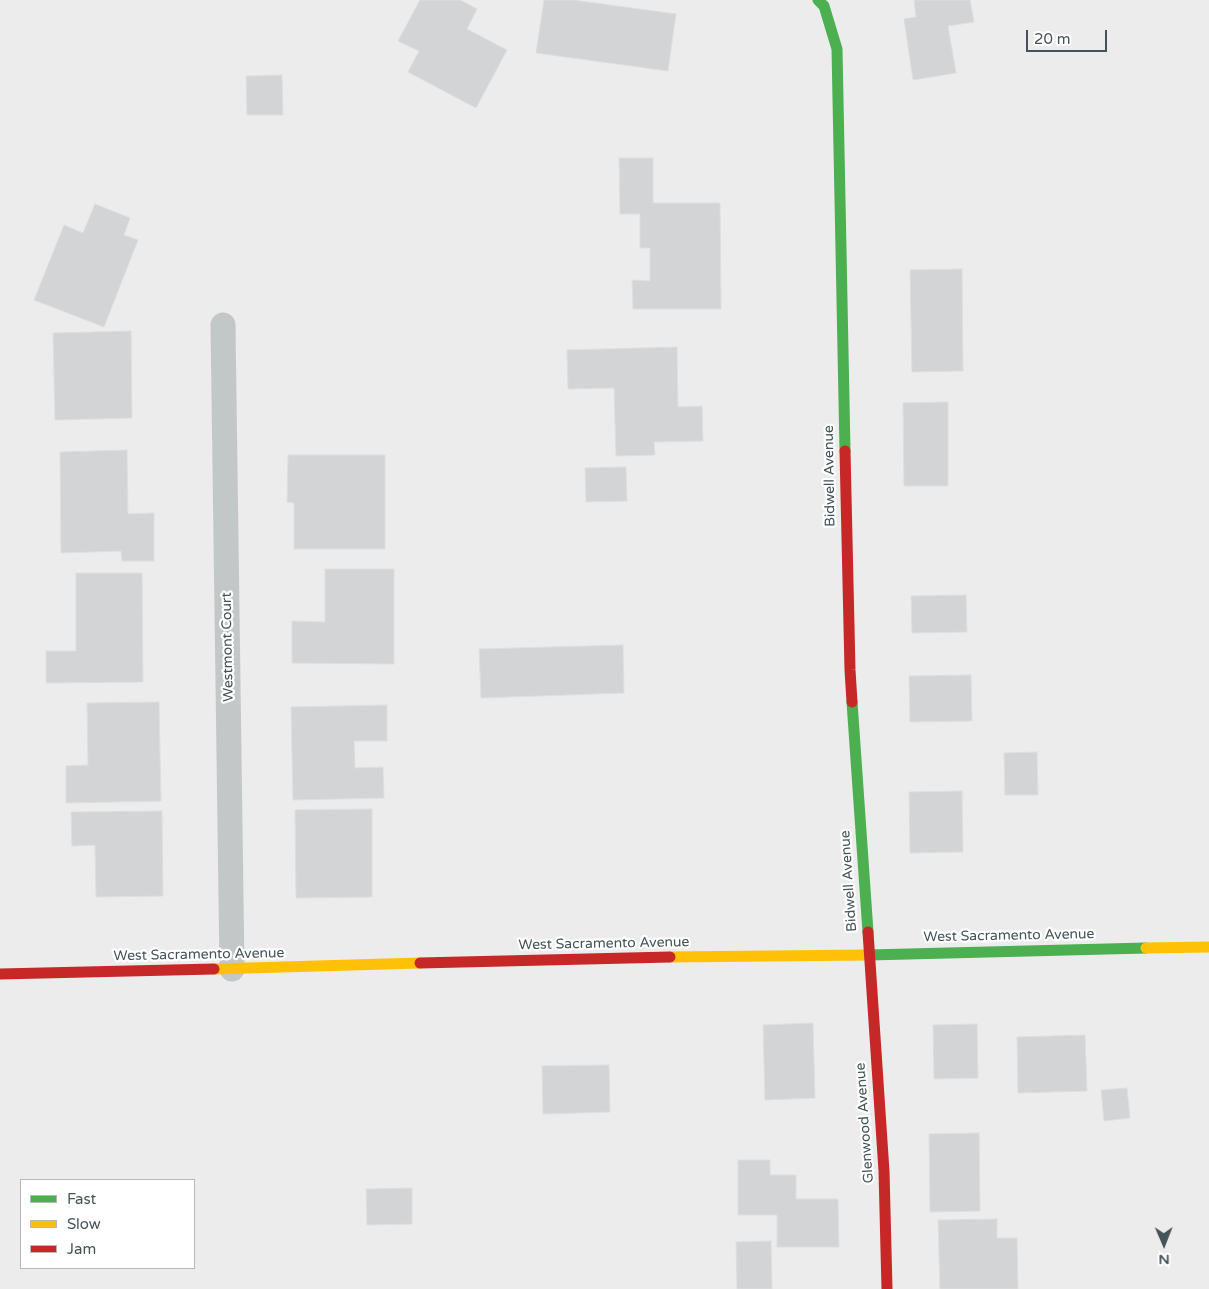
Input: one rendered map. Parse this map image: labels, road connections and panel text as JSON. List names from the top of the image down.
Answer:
{
  "streets": {
    "street": [
      "Bidwell Avenue",
      "Westmont Court",
      "West Sacramento Avenue",
      "Glenwood Avenue"
    ]
  },
  "crossings": [
    ["Bidwell Avenue", "West Sacramento Avenue"],
    ["Bidwell Avenue", "Glenwood Avenue"],
    ["Westmont Court", "West Sacramento Avenue"],
    ["West Sacramento Avenue", "Glenwood Avenue"]
  ],
  "legend": ["Fast", "Slow", "Jam"],
  "scale_bar": "20 m",
  "north": "bottom"
}
